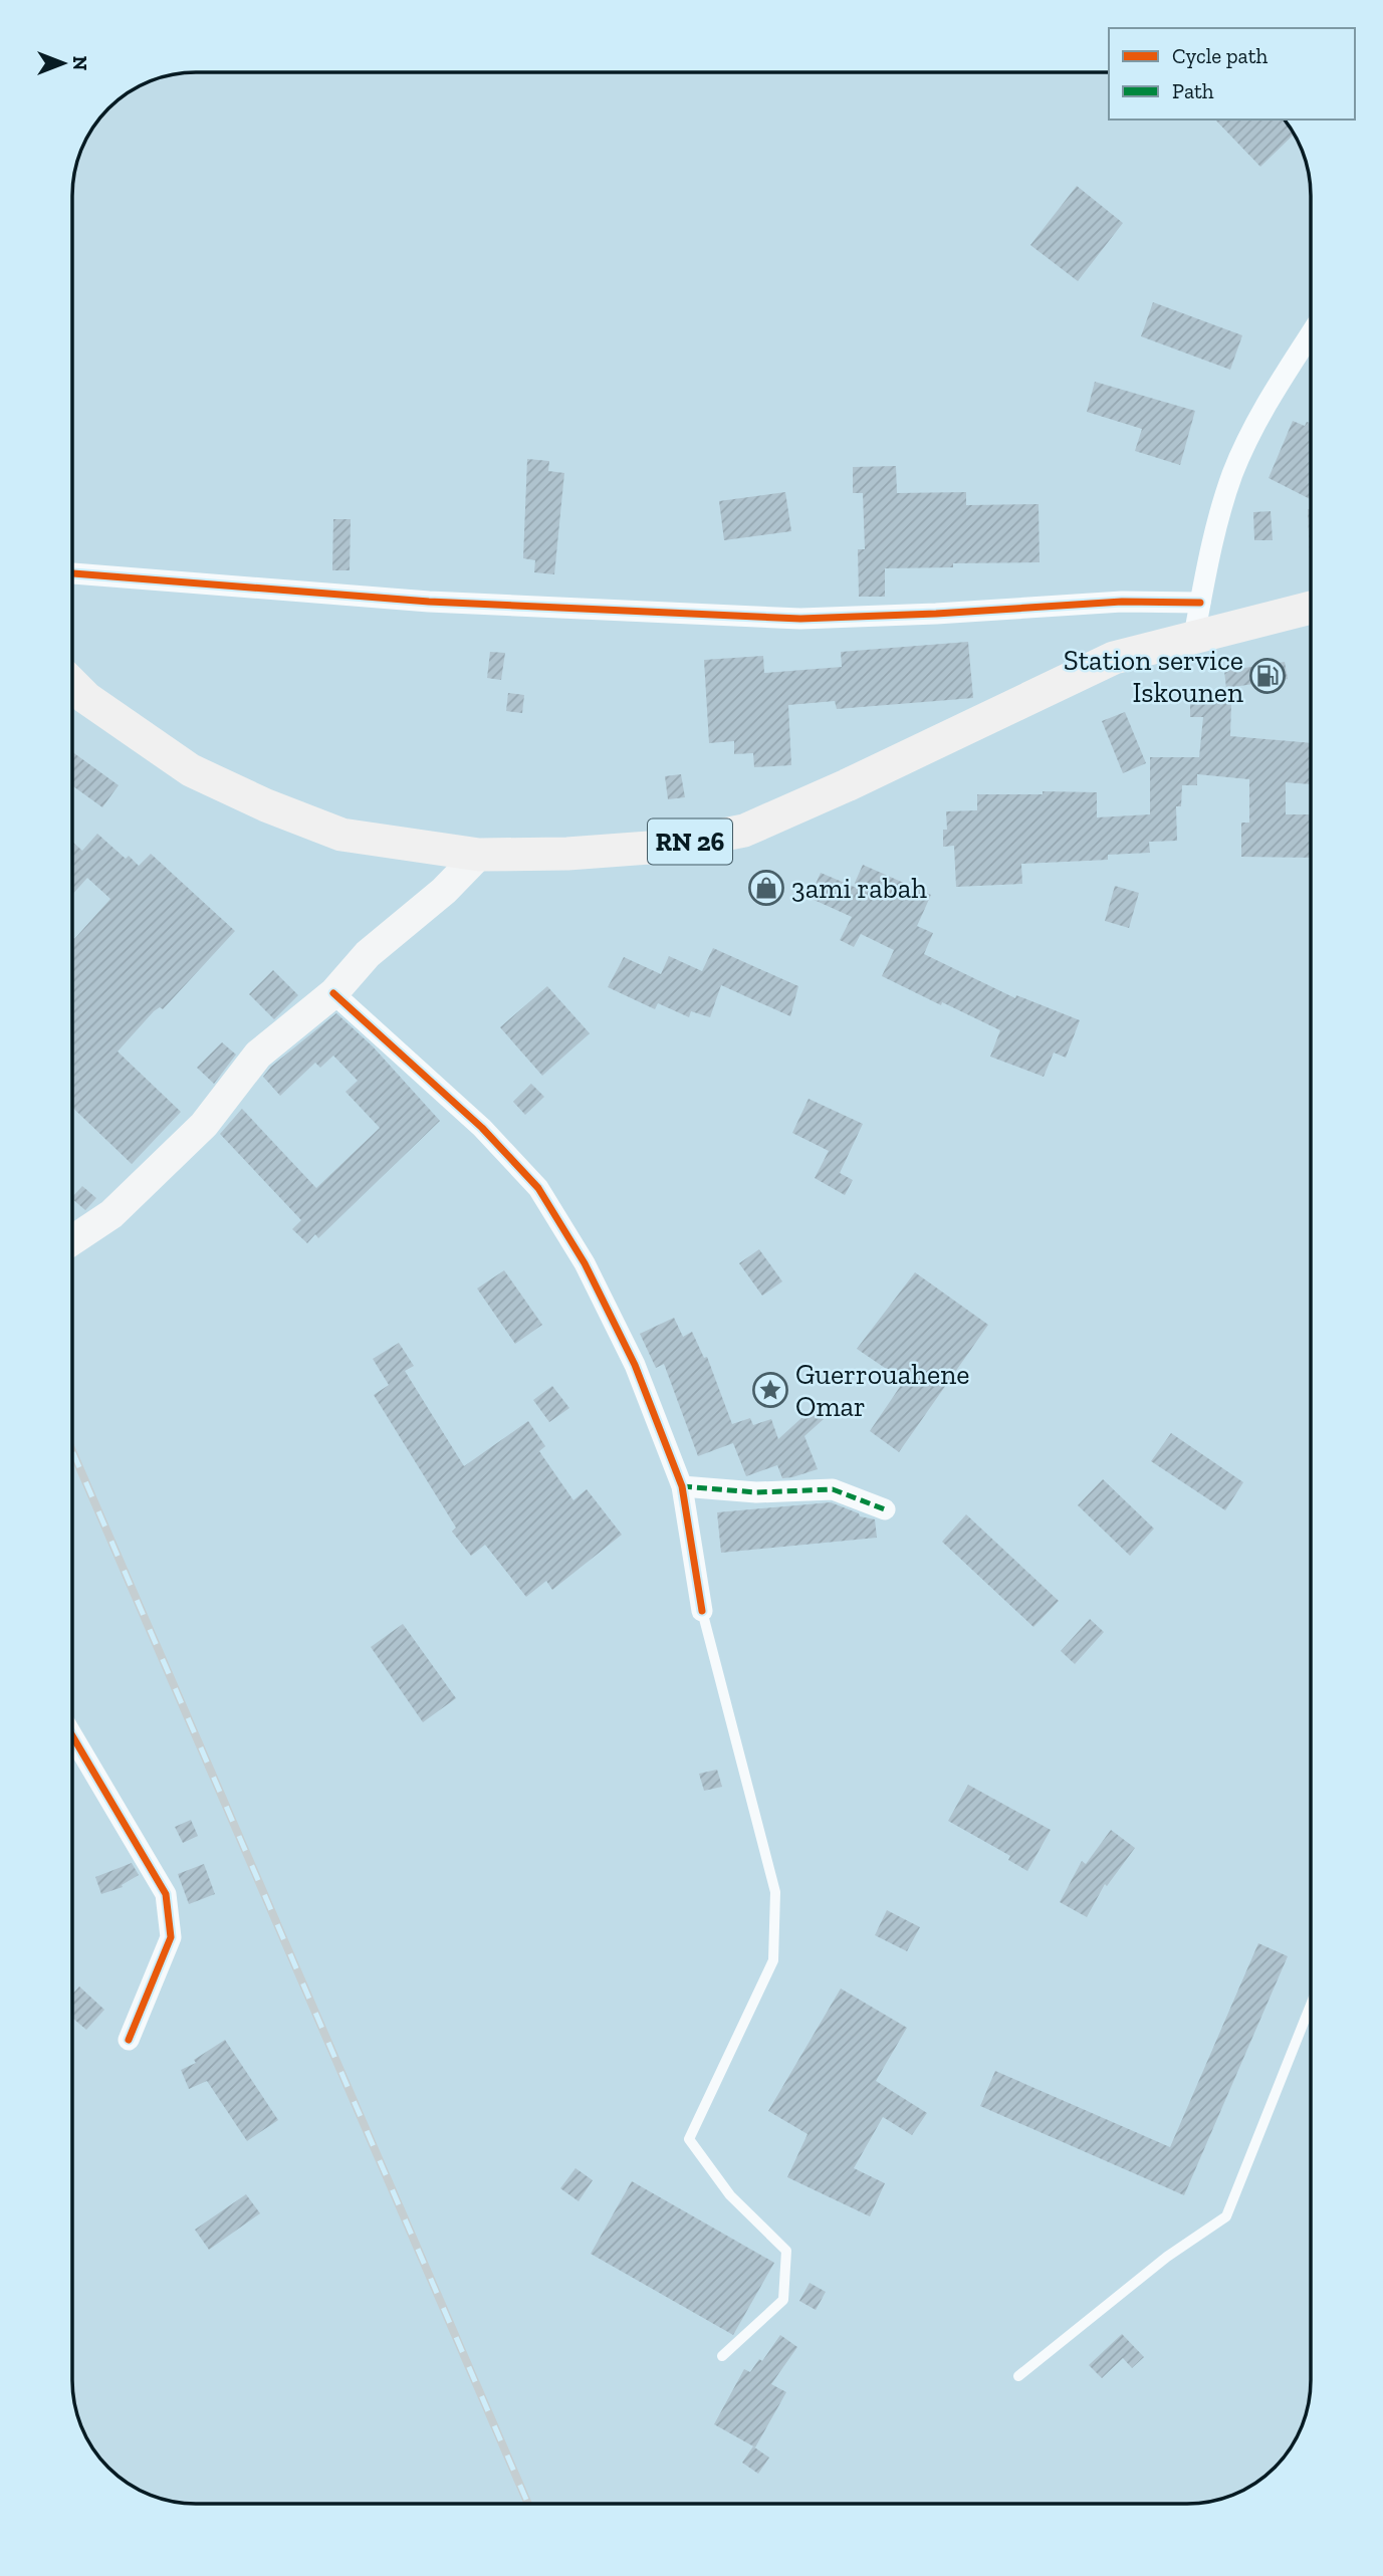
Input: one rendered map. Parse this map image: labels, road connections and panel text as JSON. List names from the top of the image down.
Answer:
{
  "streets": {
    "main road": ["RN 26"]
  },
  "places": {
    "fuel station": ["Station service Iskounen"],
    "shop": ["3ami rabah"],
    "place": ["Guerrouahene Omar"]
  },
  "legend": ["Cycle path", "Path"],
  "north": "right"
}
